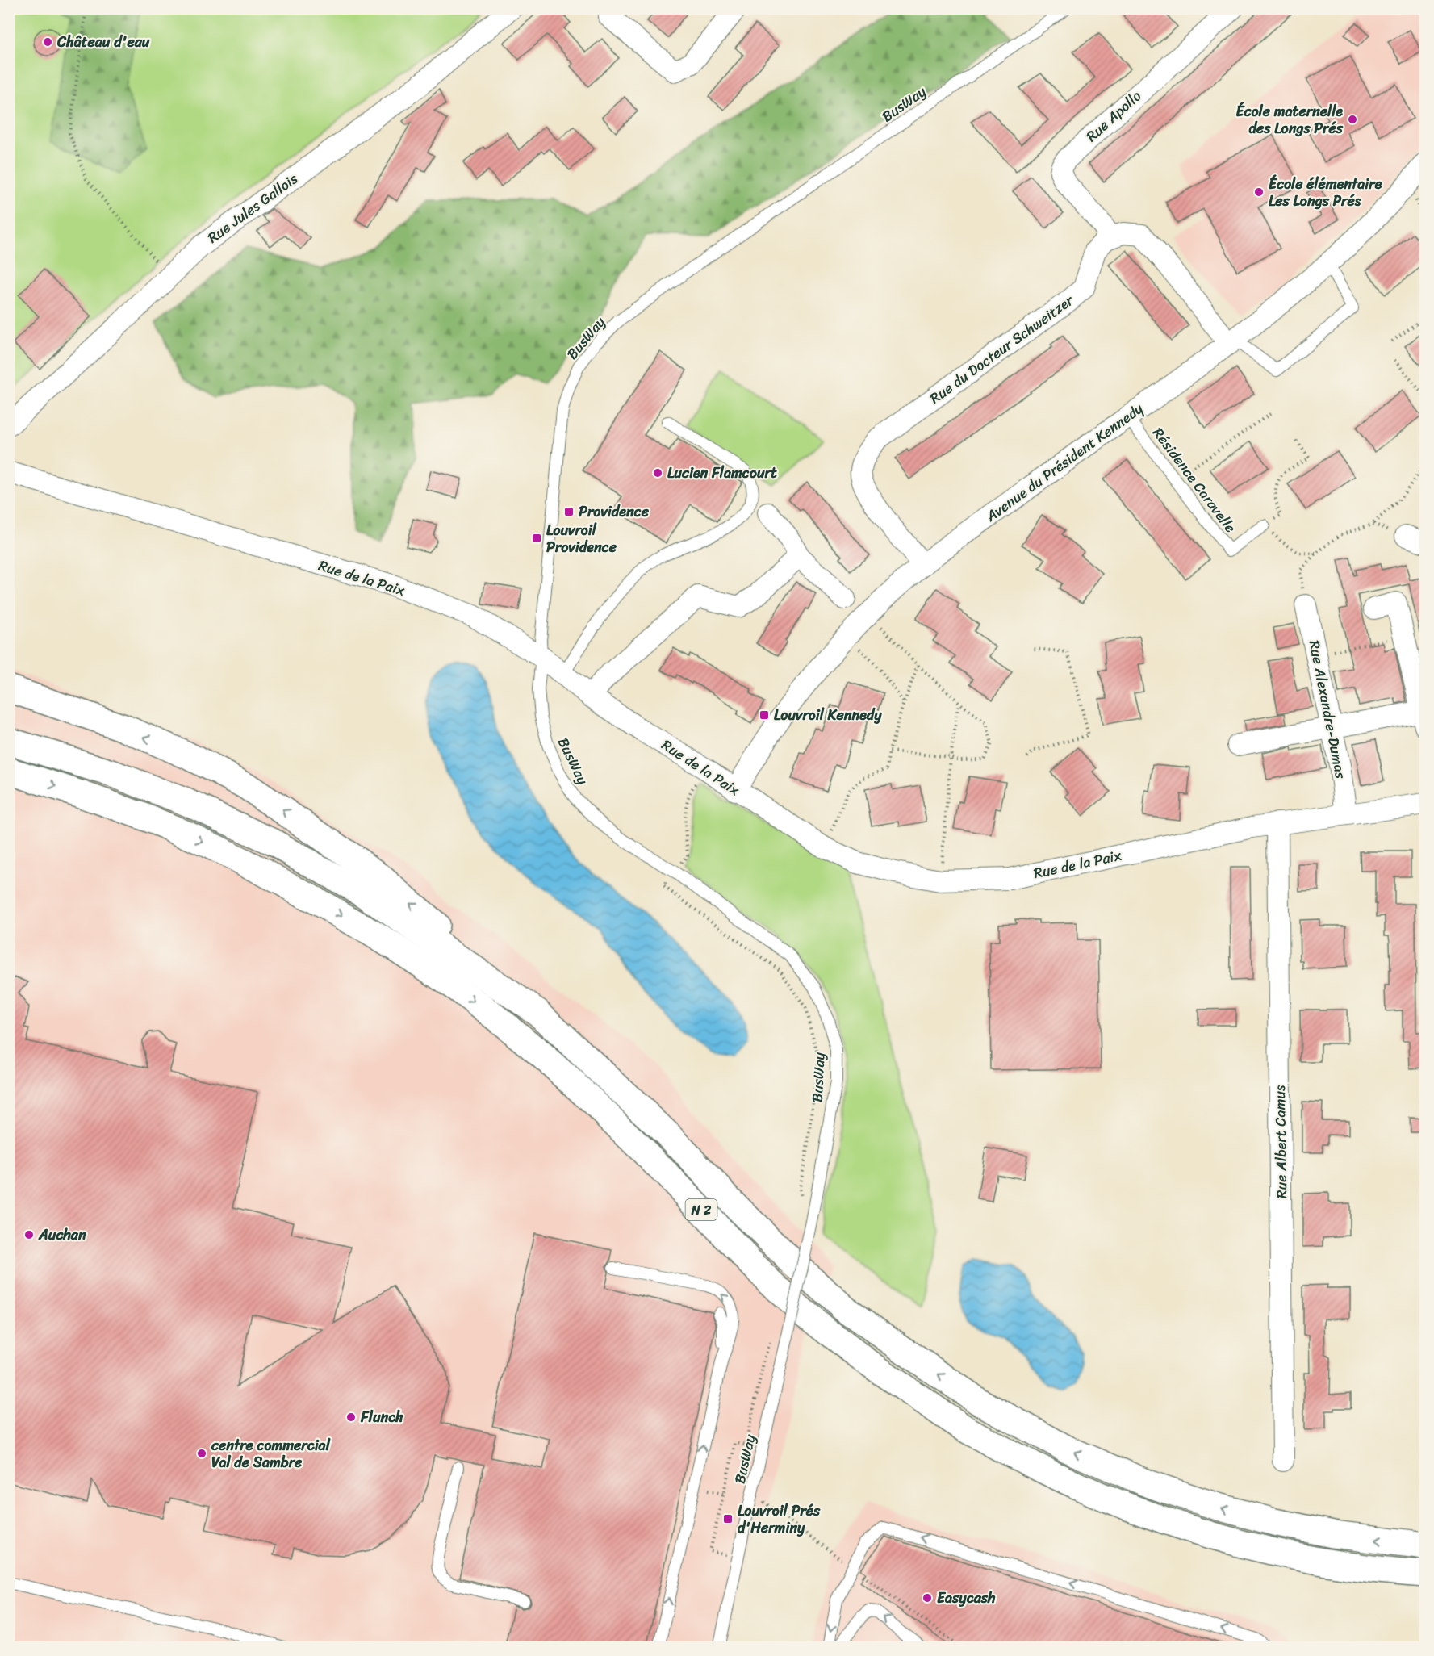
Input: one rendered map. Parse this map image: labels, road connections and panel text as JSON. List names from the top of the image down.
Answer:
{
  "streets": {
    "highway": ["N 2"],
    "street": [
      "Rue Apollo",
      "Rue Jules Gallois",
      "Rue du Docteur Schweitzer",
      "Avenue du Président Kennedy",
      "Rue de la Paix",
      "Rue Alexandre-Dumas",
      "Rue Albert Camus"
    ],
    "lane": ["BusWay", "Résidence Caravelle"]
  },
  "crossings": [
    ["BusWay", "Rue de la Paix"],
    ["Rue Apollo", "Rue du Docteur Schweitzer"],
    ["Rue du Docteur Schweitzer", "Avenue du Président Kennedy"],
    ["Avenue du Président Kennedy", "Résidence Caravelle"],
    ["Avenue du Président Kennedy", "Rue de la Paix"],
    ["Rue de la Paix", "Rue Alexandre-Dumas"],
    ["Rue de la Paix", "Rue Albert Camus"]
  ],
  "places": {
    "other": [
      "Château d'eau",
      "École maternelle des Longs Prés",
      "École élémentaire Les Longs Prés",
      "Lucien Flamcourt",
      "Auchan",
      "Flunch",
      "centre commercial Val de Sambre",
      "Easycash"
    ],
    "transit": [
      "Providence",
      "Louvroil Providence",
      "Louvroil Kennedy",
      "Louvroil Prés d'Herminy"
    ]
  }
}
